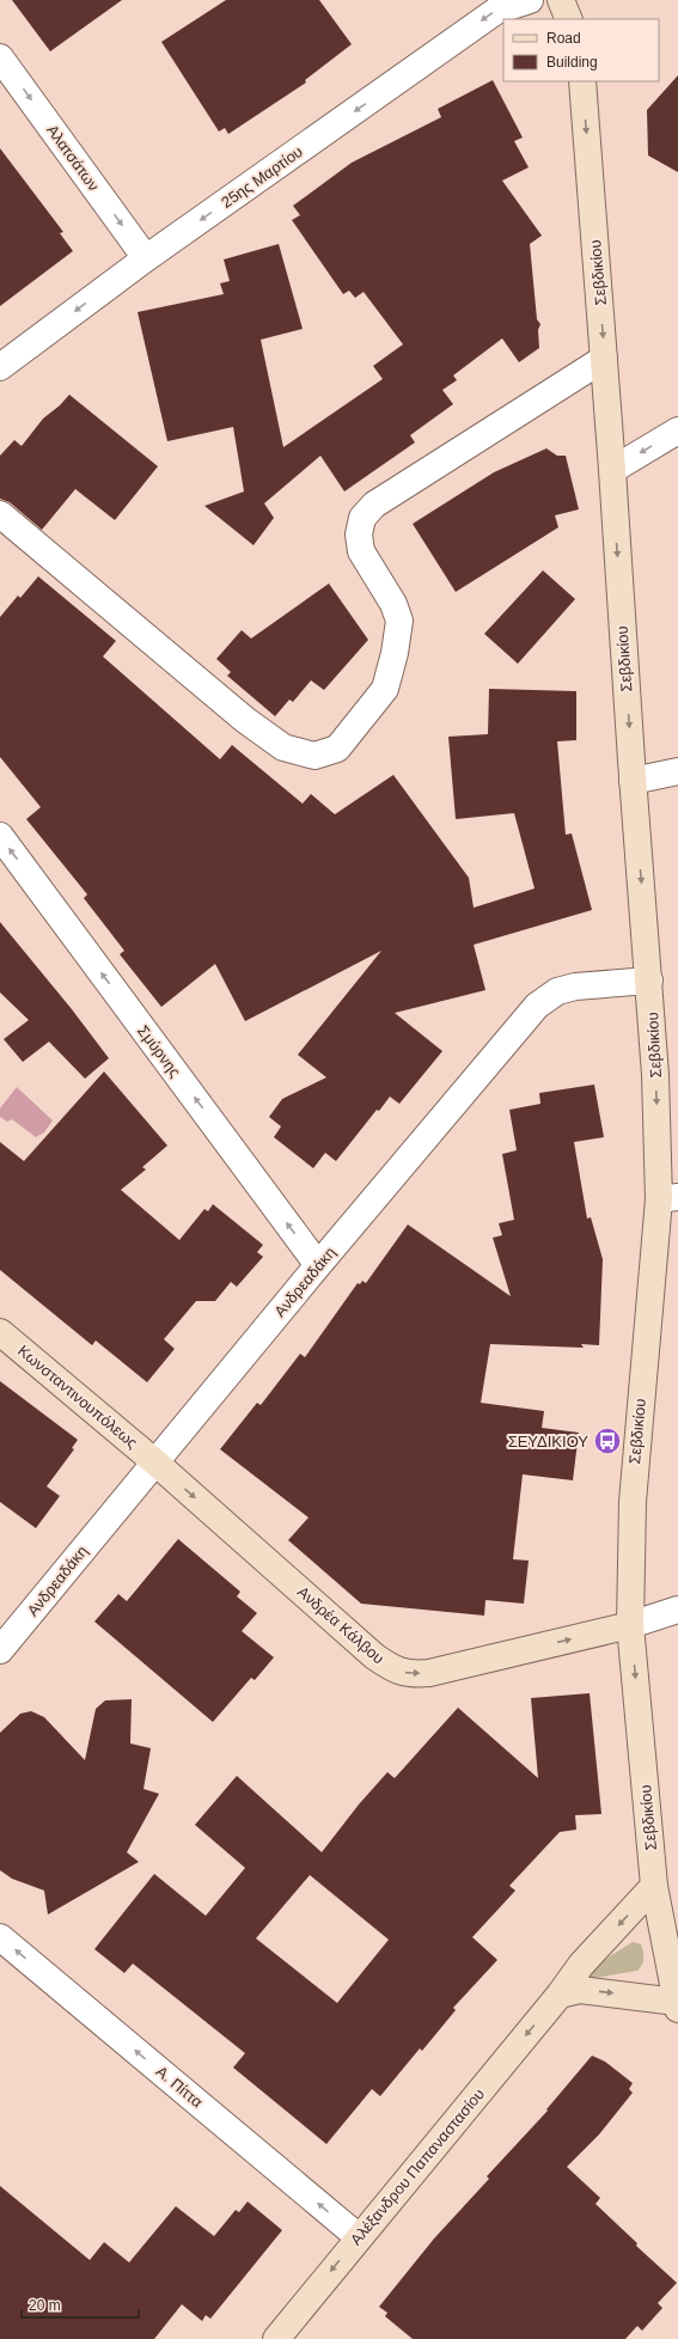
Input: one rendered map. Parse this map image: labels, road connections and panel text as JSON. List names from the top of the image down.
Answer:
{
  "streets": {
    "street": [
      "Αλατσάτων",
      "25ης Μαρτίου",
      "Σεβδικίου",
      "Σμύρνης",
      "Ανδρεαδάκη",
      "Κωνσταντινουπόλεως",
      "Ανδρέα Κάλβου",
      "Α. Πίττα",
      "Αλέξανδρου Παπαναστασίου"
    ]
  },
  "crossings": [
    ["Αλατσάτων", "25ης Μαρτίου"],
    ["Σεβδικίου", "Ανδρεαδάκη"],
    ["Σεβδικίου", "Ανδρέα Κάλβου"],
    ["Σεβδικίου", "Αλέξανδρου Παπαναστασίου"],
    ["Σμύρνης", "Ανδρεαδάκη"],
    ["Ανδρεαδάκη", "Κωνσταντινουπόλεως"],
    ["Ανδρεαδάκη", "Ανδρέα Κάλβου"],
    ["Κωνσταντινουπόλεως", "Ανδρέα Κάλβου"],
    ["Α. Πίττα", "Αλέξανδρου Παπαναστασίου"]
  ],
  "one_way": [
    "Αλατσάτων",
    "25ης Μαρτίου",
    "Σεβδικίου",
    "Σμύρνης",
    "Ανδρέα Κάλβου",
    "Α. Πίττα",
    "Αλέξανδρου Παπαναστασίου"
  ],
  "places": {
    "bus stop": ["ΣΕΥΔΙΚΙΟΥ"]
  },
  "legend": ["Road", "Building"],
  "scale_bar": "20 m"
}
